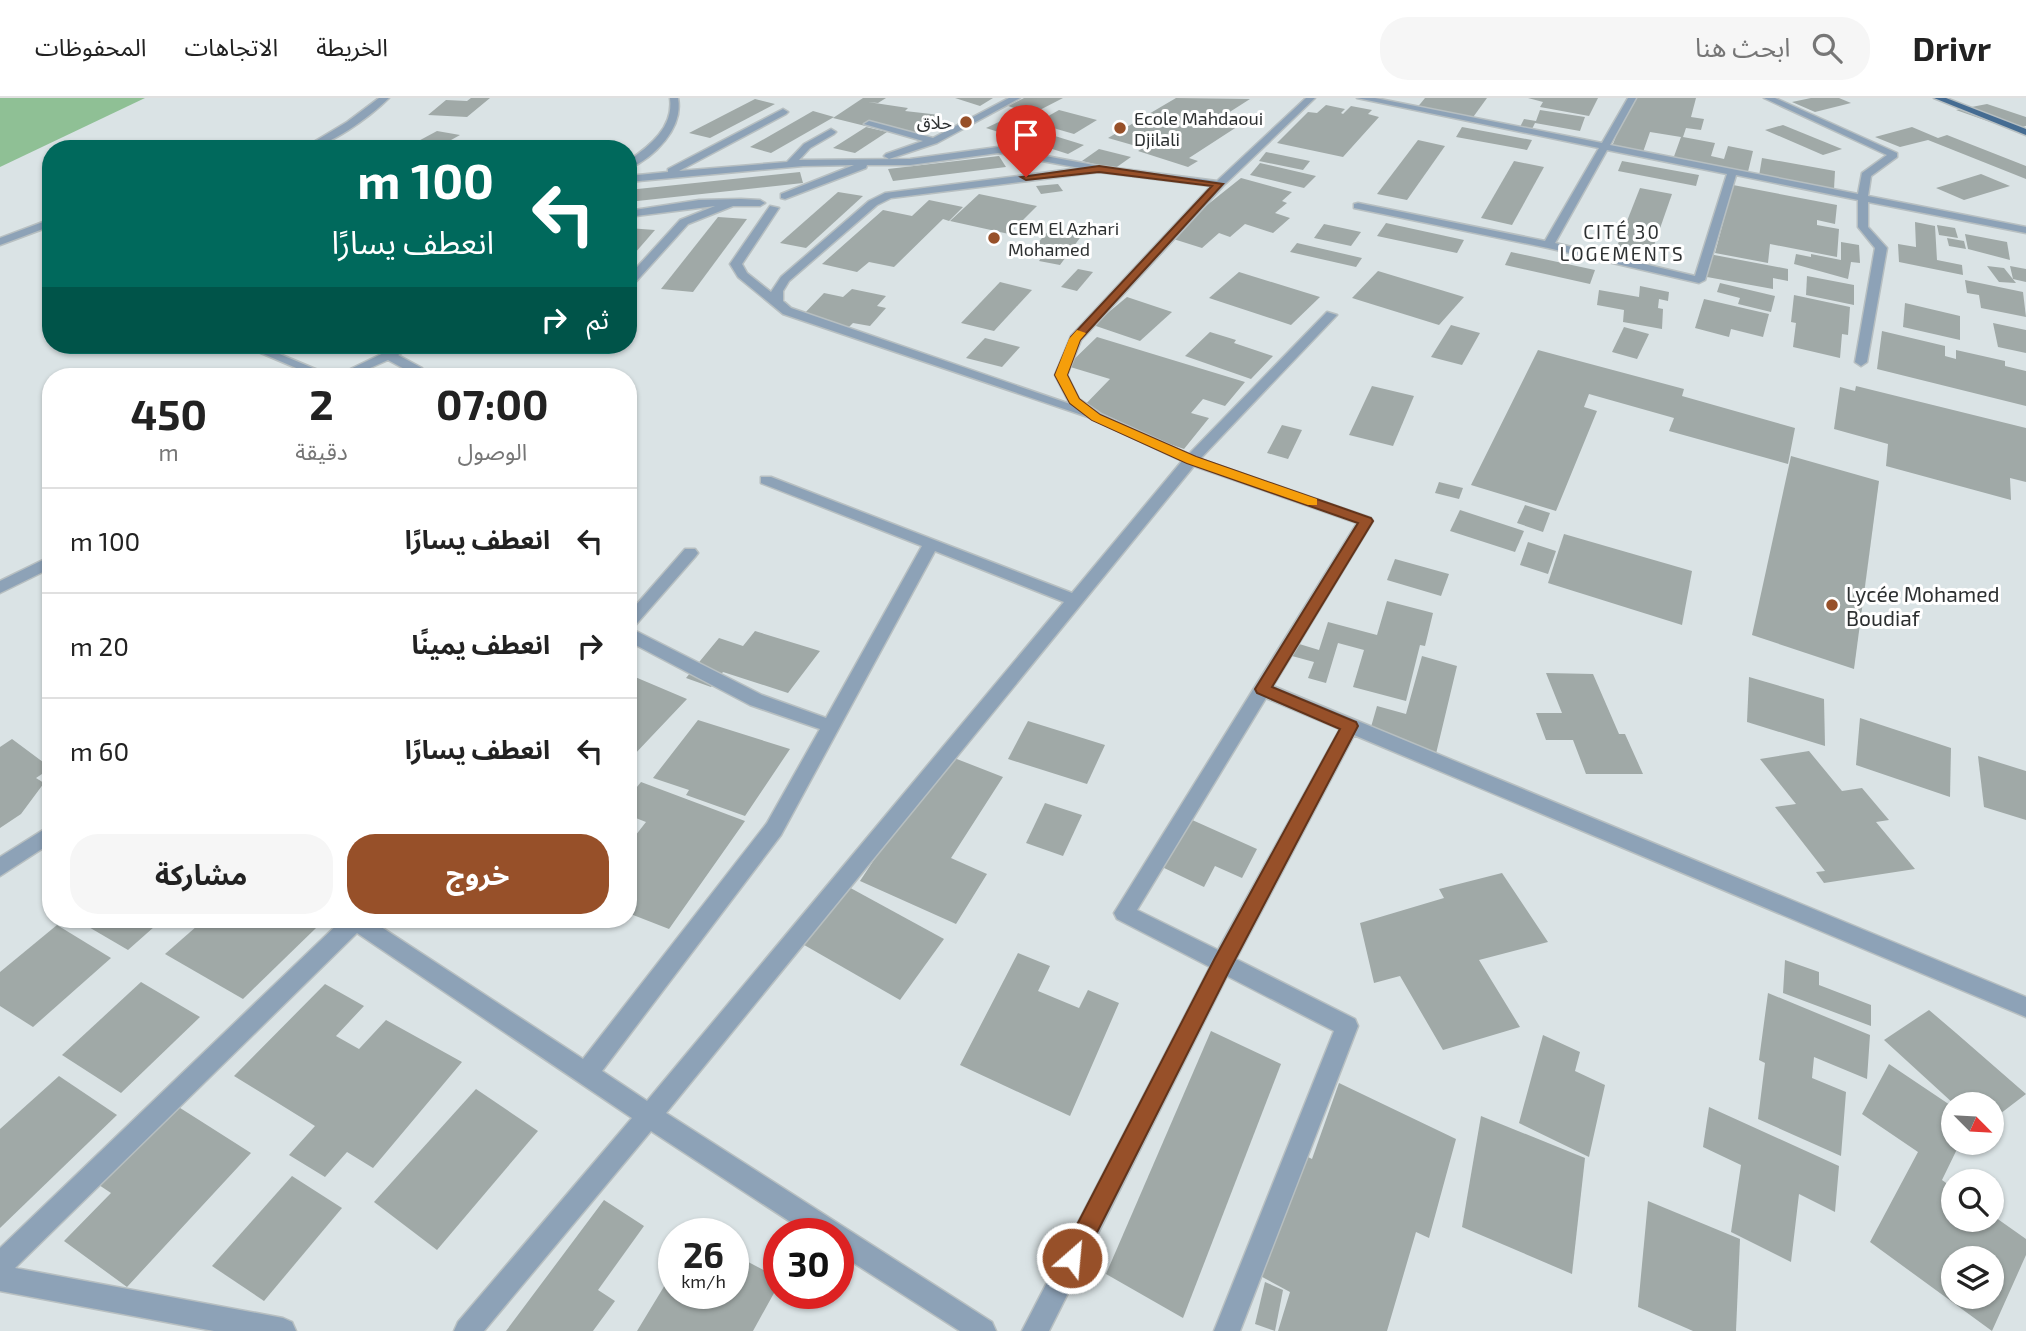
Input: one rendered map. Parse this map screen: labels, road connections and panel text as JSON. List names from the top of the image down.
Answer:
{
  "districts": ["CITÉ 30 LOGEMENTS"],
  "places": [
    "حلاق",
    "Ecole Mahdaoui Djilali",
    "CEM El Azhari Mohamed",
    "Lycée Mohamed Boudiaf"
  ],
  "north": "bottom right",
  "page": {
    "header": "Drivr",
    "search": "ابحث هنا",
    "nav": ["الخريطة", "الاتجاهات", "المحفوظات"],
    "turn": ["100 m", "انعطف يسارًا"],
    "then": "ثم",
    "eta": [
      "07:00",
      "الوصول",
      "2",
      "دقيقة",
      "450",
      "m"
    ],
    "list": [
      {
        "name": "انعطف يسارًا",
        "value": "100 m"
      },
      {
        "name": "انعطف يمينًا",
        "value": "20 m"
      },
      {
        "name": "انعطف يسارًا",
        "value": "60 m"
      }
    ],
    "buttons": ["خروج", "مشاركة"],
    "speed": "26 km/h",
    "limit": "30"
  }
}
